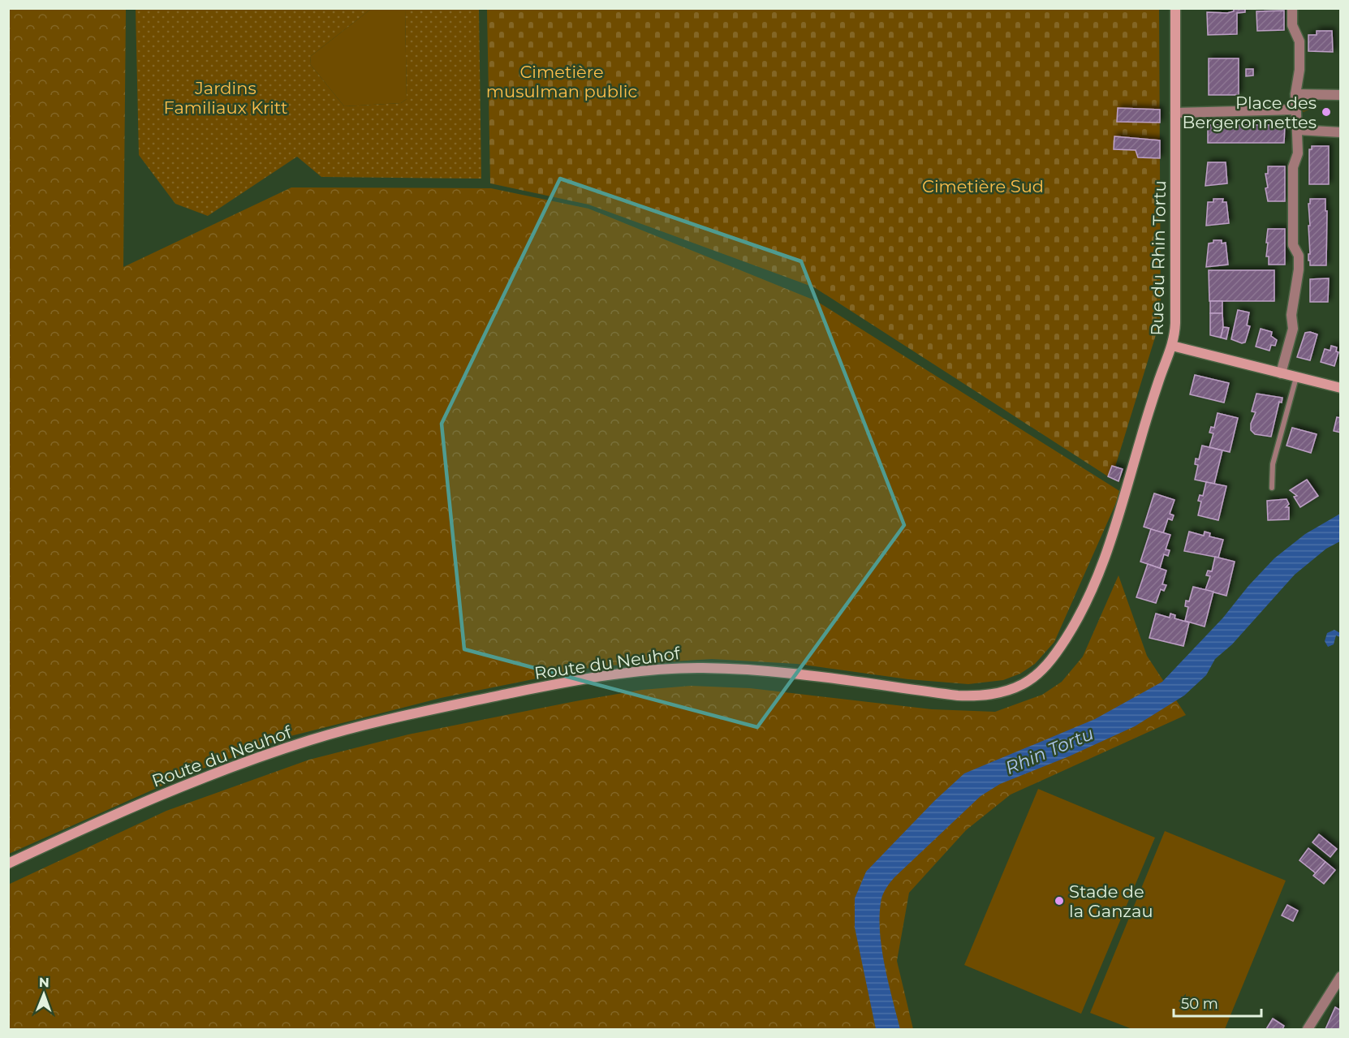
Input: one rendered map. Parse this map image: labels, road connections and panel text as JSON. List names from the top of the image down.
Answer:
{
  "streets": {
    "street": ["Rue du Rhin Tortu", "Route du Neuhof"]
  },
  "crossings": [
    ["Rue du Rhin Tortu", "Route du Neuhof"]
  ],
  "water": ["Rhin Tortu"],
  "parks": ["Cimetière musulman public", "Jardins Familiaux Kritt", "Cimetière Sud"],
  "places": ["Place des Bergeronnettes", "Stade de la Ganzau"],
  "scale_bar": "50 m",
  "north": "top"
}
